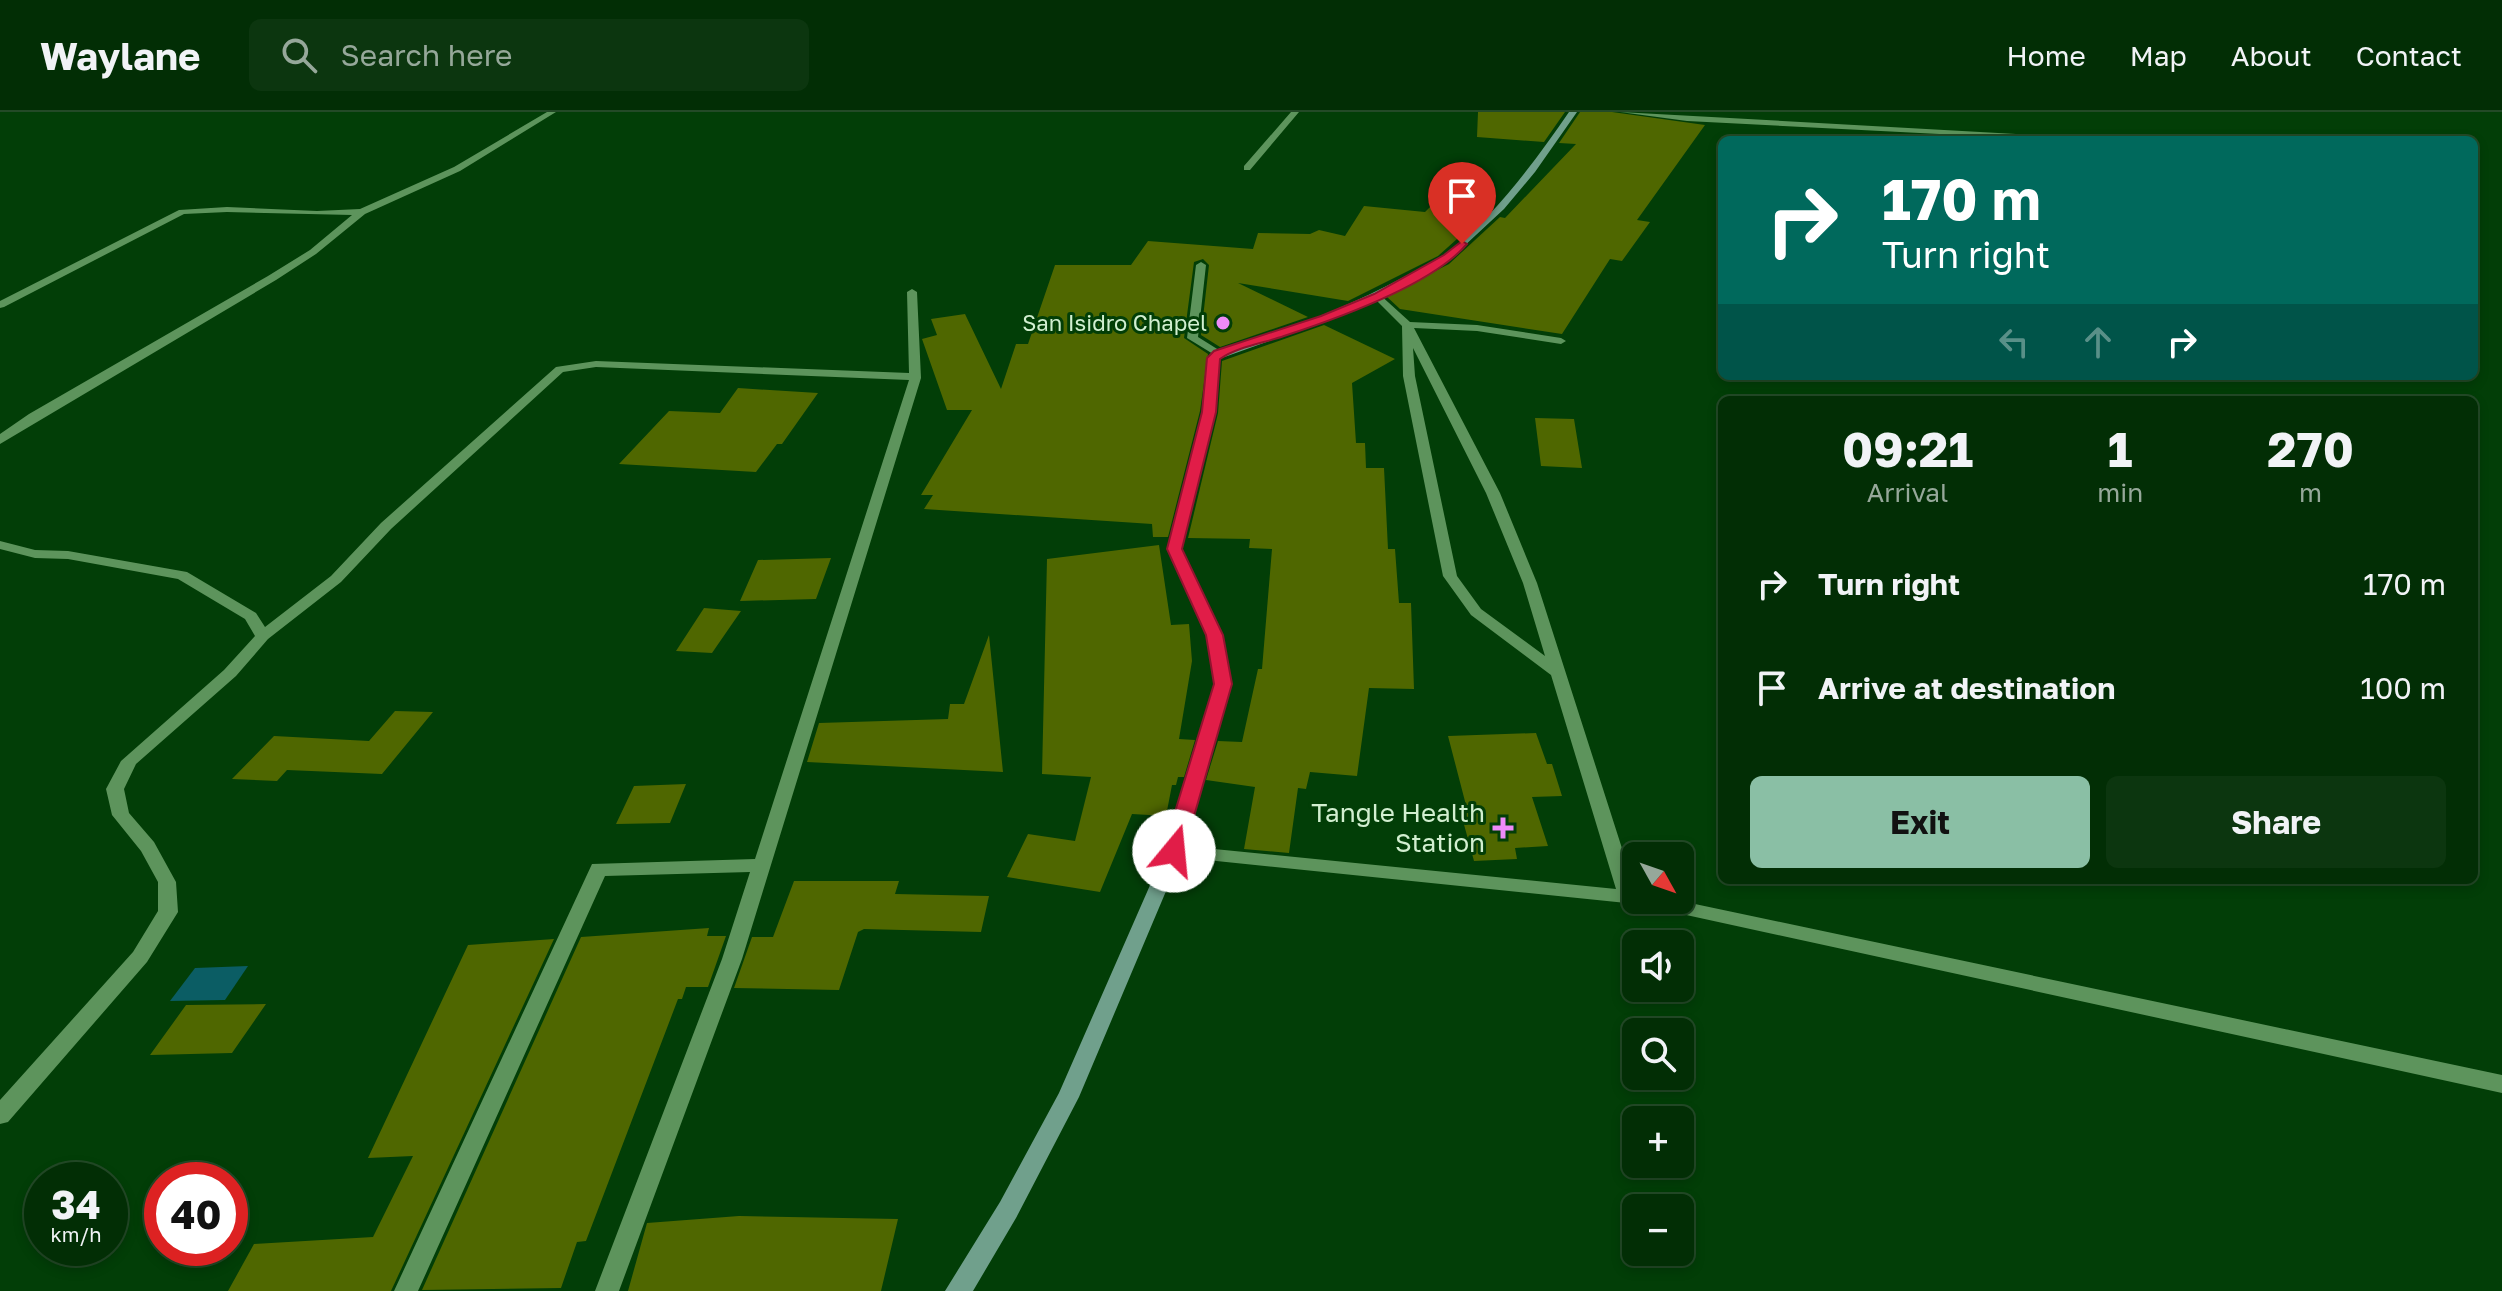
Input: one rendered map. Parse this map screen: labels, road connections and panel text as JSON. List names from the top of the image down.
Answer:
{
  "places": {
    "other": ["San Isidro Chapel"],
    "health": ["Tangle Health Station"]
  },
  "north": "bottom right",
  "page": {
    "header": "Waylane",
    "search": "Search here",
    "nav": [
      "Home",
      "Map",
      "About",
      "Contact"
    ],
    "turn": ["170 m", "Turn right"],
    "eta": [
      "09:21",
      "Arrival",
      "1",
      "min",
      "270",
      "m"
    ],
    "list": [
      {
        "name": "Turn right",
        "value": "170 m"
      },
      {
        "name": "Arrive at destination",
        "value": "100 m"
      }
    ],
    "buttons": ["Exit", "Share"],
    "map_buttons": ["+", "−"],
    "speed": "34 km/h",
    "limit": "40"
  }
}
